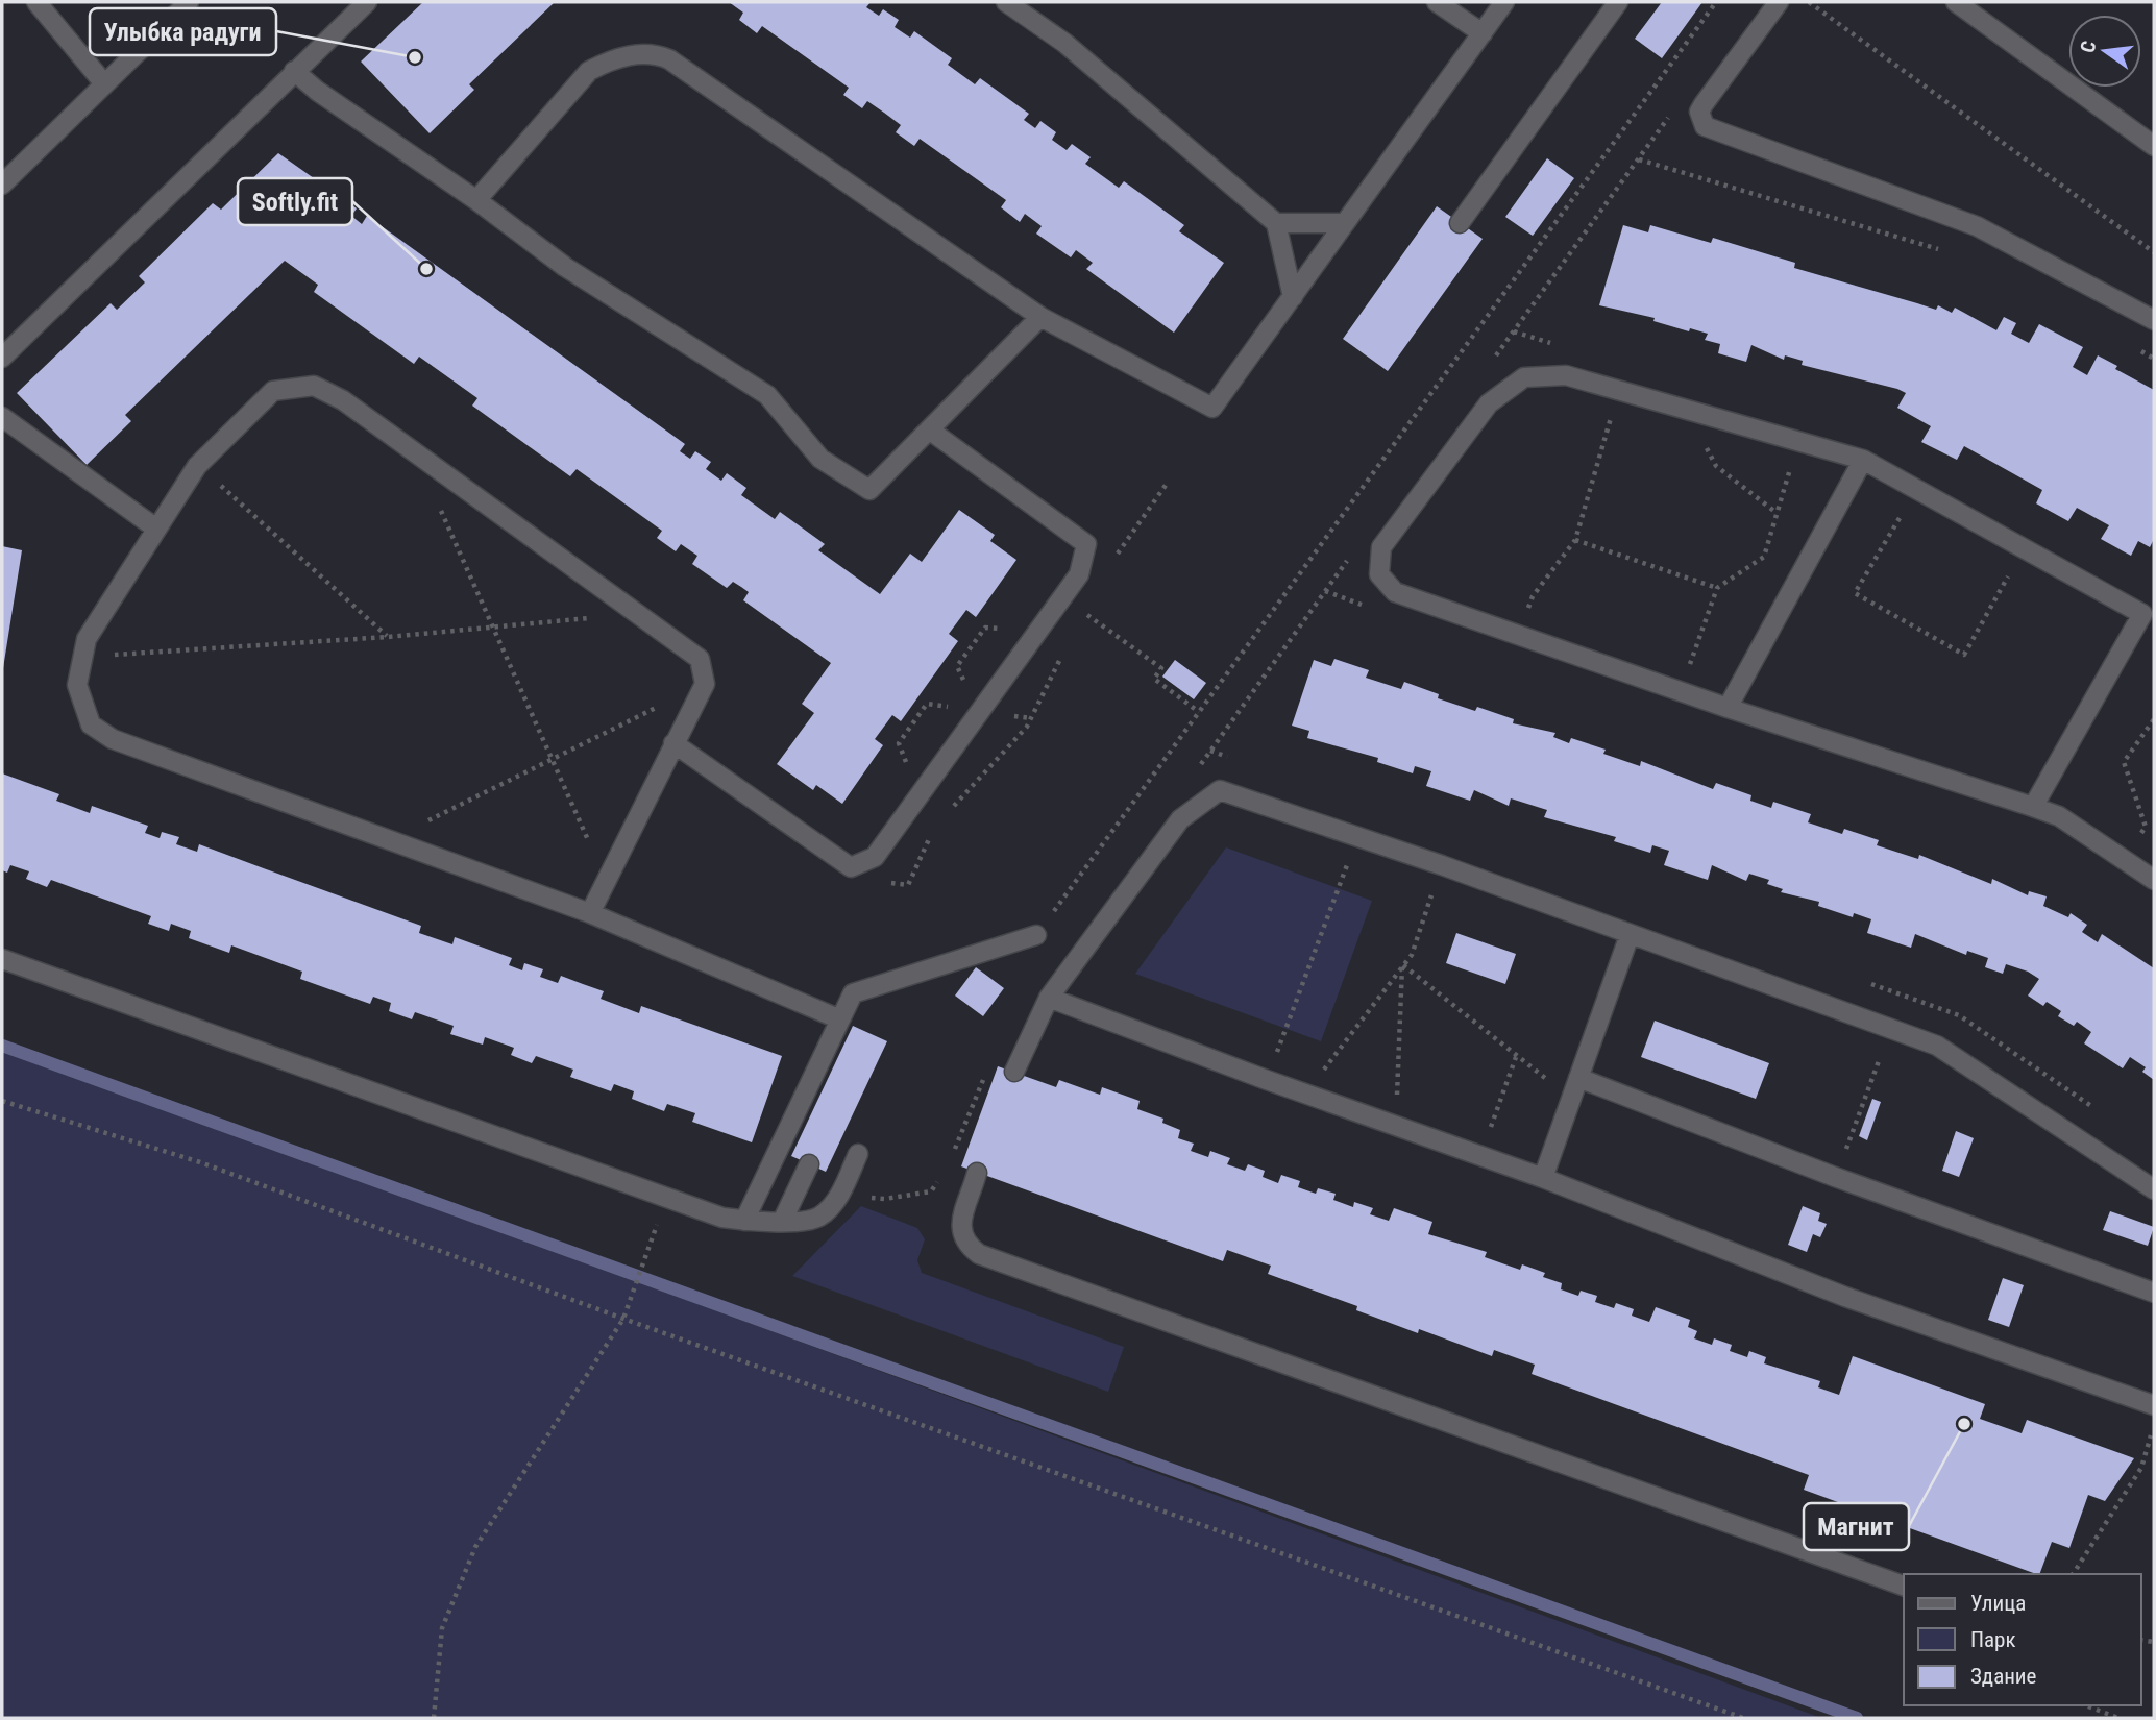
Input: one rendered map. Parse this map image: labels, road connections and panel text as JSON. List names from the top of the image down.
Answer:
{
  "places": ["Улыбка радуги", "Softly.fit", "Магнит"],
  "legend": ["Улица", "Парк", "Здание"],
  "north": "left"
}
